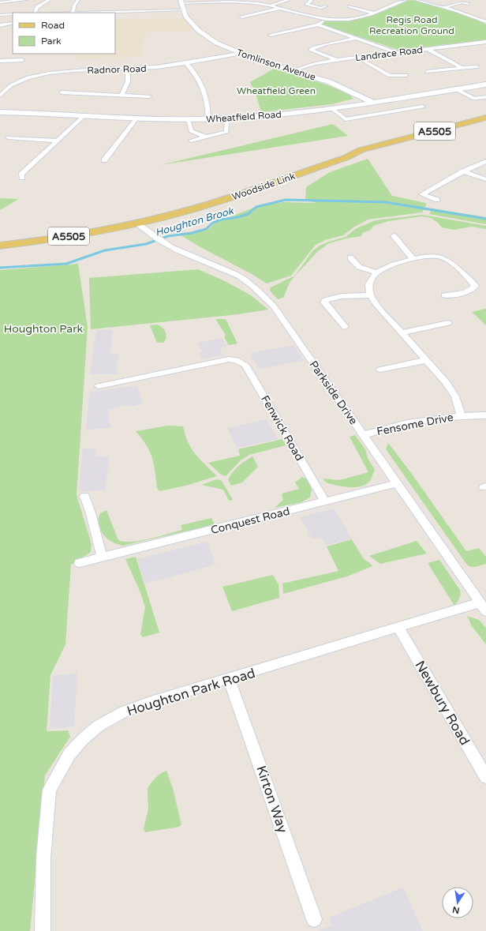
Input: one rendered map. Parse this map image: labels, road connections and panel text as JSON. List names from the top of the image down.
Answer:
{
  "streets": {
    "main road": ["A5505", "Woodside Link"],
    "street": [
      "Landrace Road",
      "Tomlinson Avenue",
      "Radnor Road",
      "Wheatfield Road",
      "Parkside Drive",
      "Fensome Drive",
      "Fenwick Road",
      "Conquest Road",
      "Houghton Park Road",
      "Newbury Road",
      "Kirton Way"
    ]
  },
  "crossings": [
    ["Landrace Road", "Tomlinson Avenue"],
    ["Tomlinson Avenue", "Radnor Road"],
    ["Tomlinson Avenue", "Wheatfield Road"],
    ["Woodside Link", "Parkside Drive"],
    ["Parkside Drive", "Fensome Drive"],
    ["Parkside Drive", "Conquest Road"],
    ["Parkside Drive", "Houghton Park Road"],
    ["Fenwick Road", "Conquest Road"],
    ["Houghton Park Road", "Newbury Road"],
    ["Houghton Park Road", "Kirton Way"]
  ],
  "water": ["Houghton Brook"],
  "parks": ["Regis Road Recreation Ground", "Wheatfield Green", "Houghton Park"],
  "legend": ["Road", "Park"],
  "north": "bottom"
}
